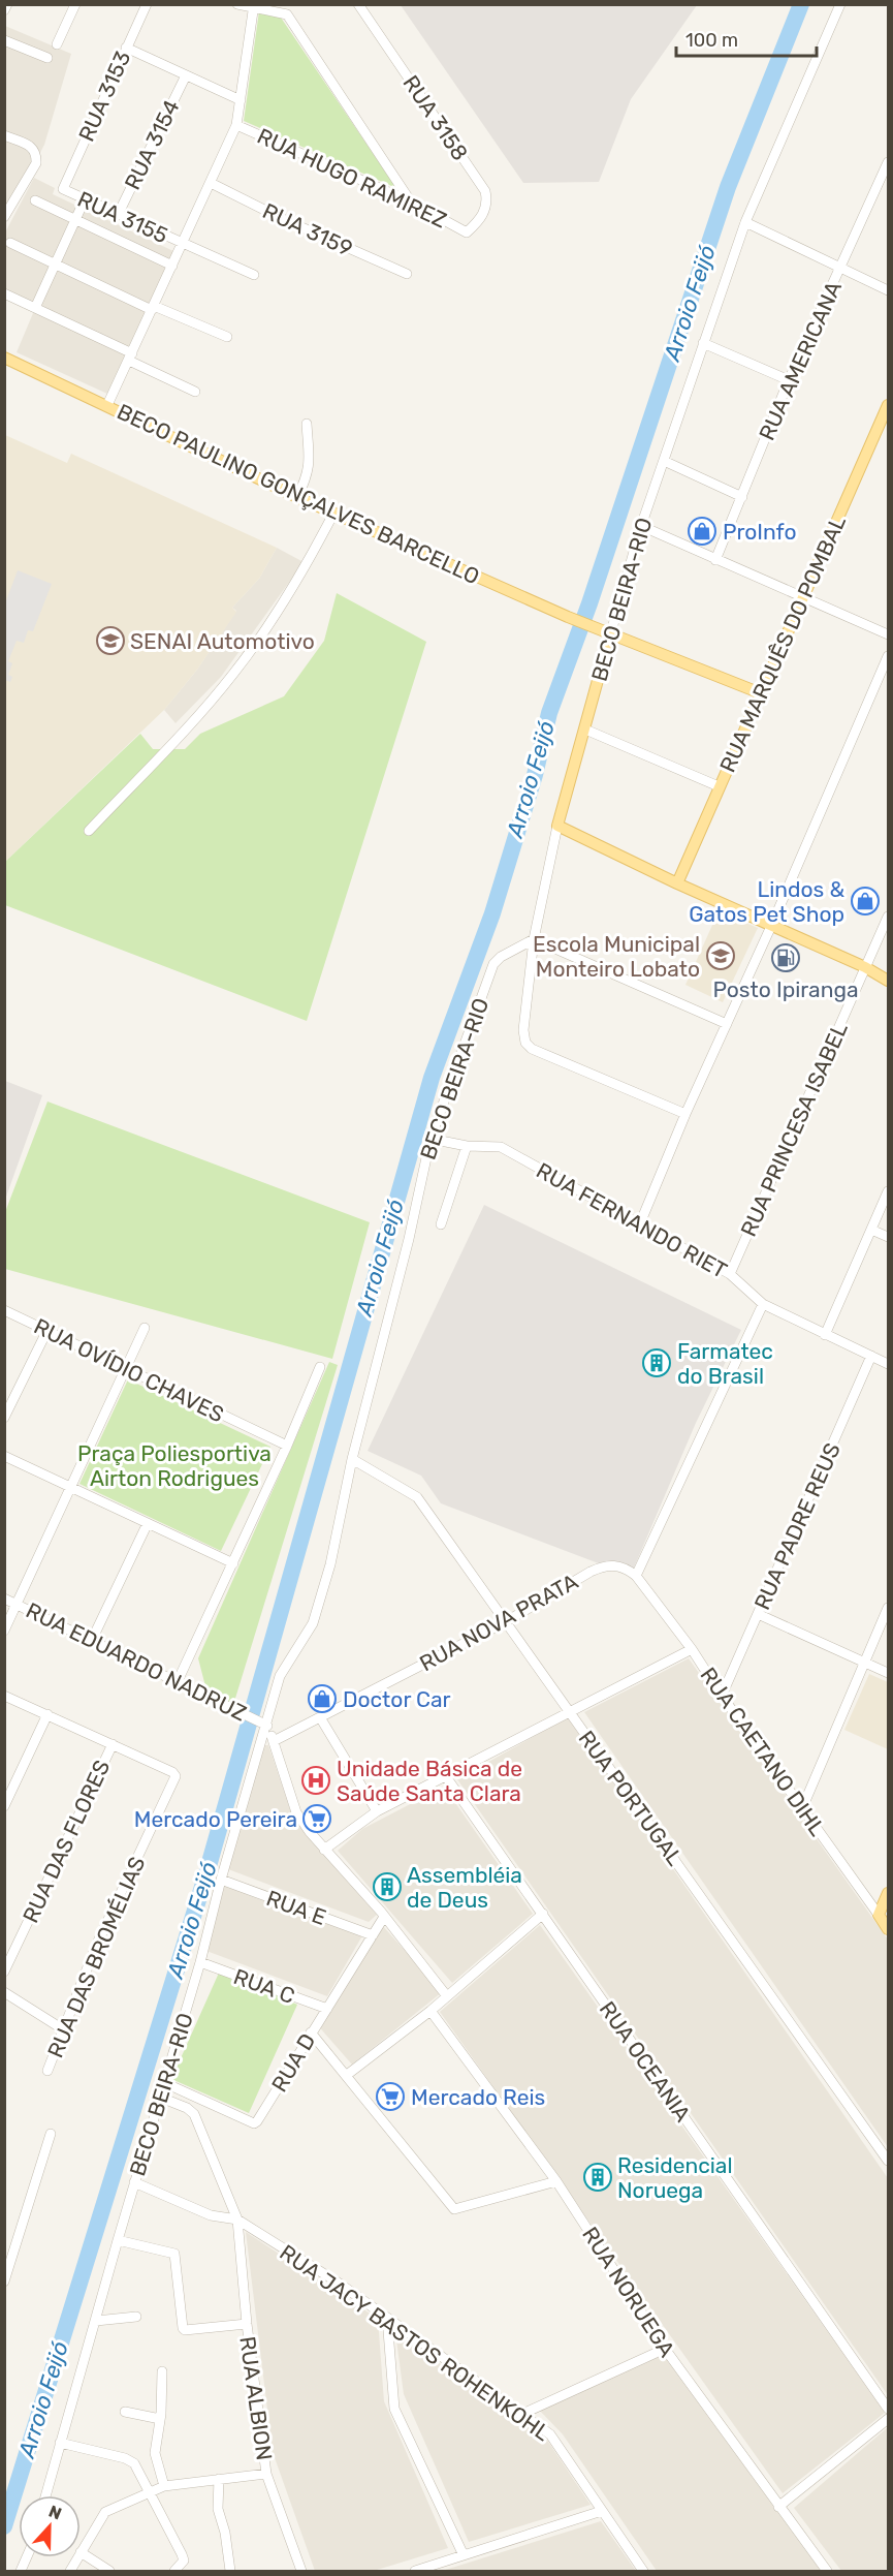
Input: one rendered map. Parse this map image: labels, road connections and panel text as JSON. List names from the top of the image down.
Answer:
{
  "streets": {
    "main road": [
      "BECO PAULINO GONÇALVES BARCELLO",
      "BECO BEIRA-RIO",
      "RUA MARQUÊS DO POMBAL",
      "RUA CAETANO DIHL"
    ],
    "street": [
      "RUA 3153",
      "RUA 3158",
      "RUA 3154",
      "RUA HUGO RAMIREZ",
      "RUA 3155",
      "RUA 3159",
      "RUA AMERICANA",
      "RUA PRINCESA ISABEL",
      "RUA FERNANDO RIET",
      "RUA OVÍDIO CHAVES",
      "RUA PADRE REUS",
      "RUA NOVA PRATA",
      "RUA EDUARDO NADRUZ",
      "RUA PORTUGAL",
      "RUA DAS FLORES",
      "RUA E",
      "RUA DAS BROMÉLIAS",
      "RUA C",
      "RUA OCEANIA",
      "RUA D",
      "RUA NORUEGA",
      "RUA JACY BASTOS ROHENKOHL",
      "RUA ALBION"
    ]
  },
  "crossings": [
    ["RUA 3153", "RUA 3155"],
    ["RUA 3158", "RUA HUGO RAMIREZ"],
    ["RUA 3154", "RUA 3155"],
    ["BECO PAULINO GONÇALVES BARCELLO", "BECO BEIRA-RIO"],
    ["BECO PAULINO GONÇALVES BARCELLO", "RUA MARQUÊS DO POMBAL"],
    ["BECO BEIRA-RIO", "RUA FERNANDO RIET"],
    ["BECO BEIRA-RIO", "RUA EDUARDO NADRUZ"],
    ["BECO BEIRA-RIO", "RUA PORTUGAL"],
    ["BECO BEIRA-RIO", "RUA E"],
    ["BECO BEIRA-RIO", "RUA C"],
    ["BECO BEIRA-RIO", "RUA D"],
    ["BECO BEIRA-RIO", "RUA ALBION"],
    ["RUA PRINCESA ISABEL", "RUA FERNANDO RIET"],
    ["RUA FERNANDO RIET", "RUA PADRE REUS"],
    ["RUA PADRE REUS", "RUA CAETANO DIHL"],
    ["RUA NOVA PRATA", "RUA CAETANO DIHL"],
    ["RUA NOVA PRATA", "RUA PORTUGAL"],
    ["RUA DAS FLORES", "RUA DAS BROMÉLIAS"],
    ["RUA E", "RUA D"],
    ["RUA C", "RUA D"],
    ["RUA JACY BASTOS ROHENKOHL", "RUA ALBION"]
  ],
  "water": ["Arroio Feijó"],
  "parks": ["Praça Poliesportiva Airton Rodrigues"],
  "places": {
    "shop": ["ProInfo", "Lindos & Gatos Pet Shop", "Doctor Car"],
    "school or university": ["SENAI Automotivo", "Escola Municipal Monteiro Lobato"],
    "fuel station": ["Posto Ipiranga"],
    "building": ["Farmatec do Brasil", "Assembléia de Deus", "Residencial Noruega"],
    "hospital": ["Unidade Básica de Saúde Santa Clara"],
    "supermarket": ["Mercado Pereira", "Mercado Reis"]
  },
  "scale_bar": "100 m",
  "north": "top"
}
